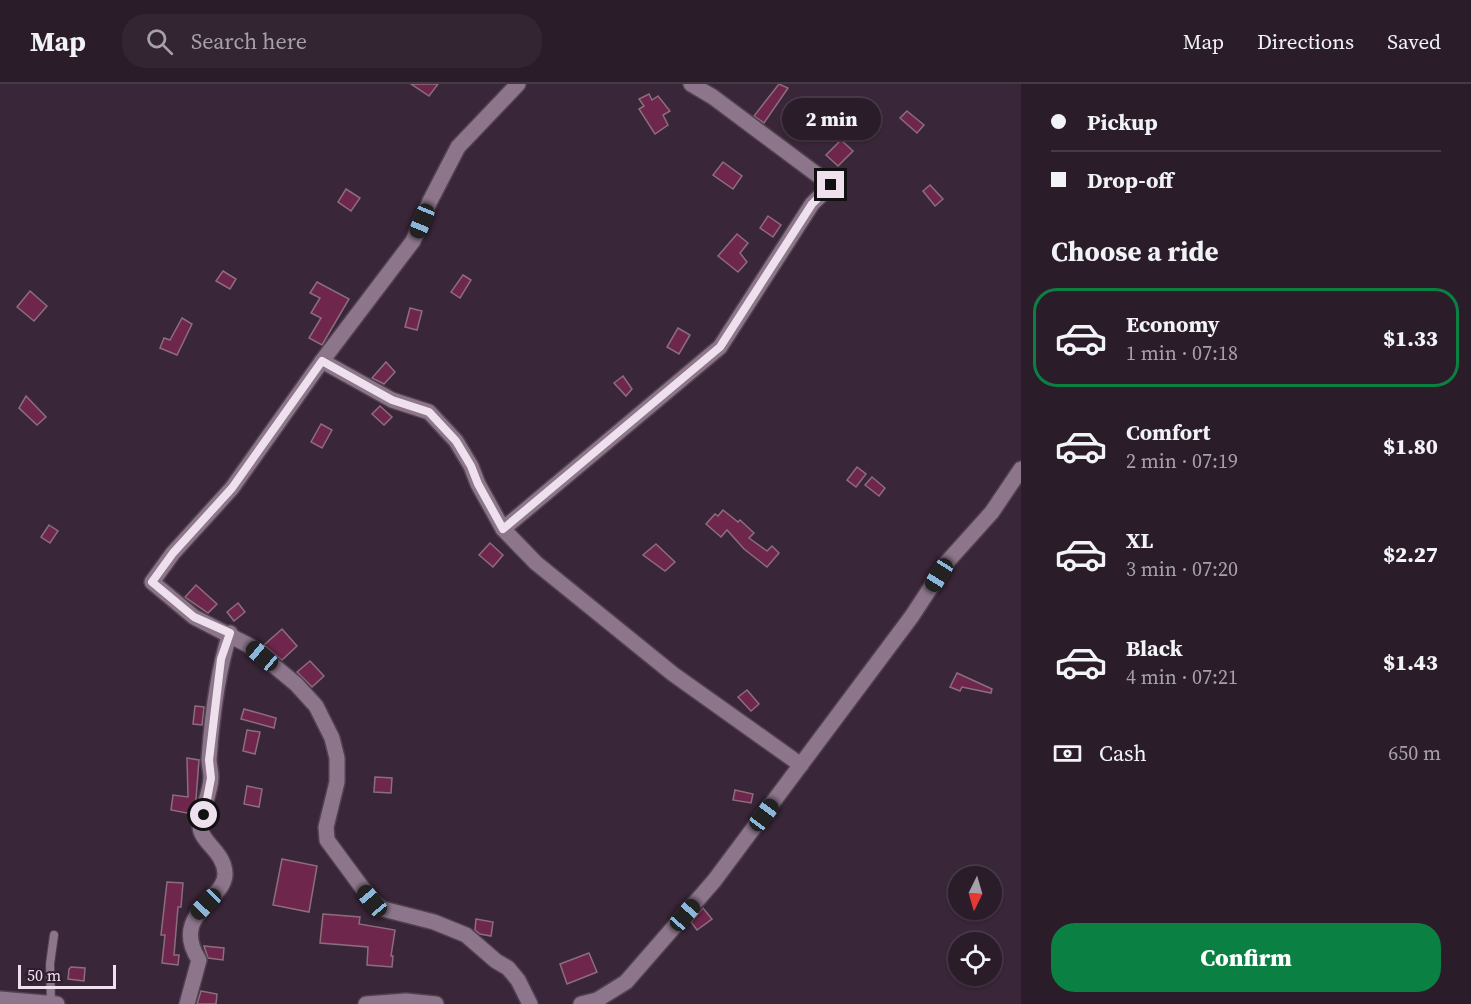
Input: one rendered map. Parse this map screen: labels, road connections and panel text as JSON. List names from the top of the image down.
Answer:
{
  "scale_bar": "50 m",
  "north": "bottom",
  "page": {
    "header": "Map",
    "search": "Search here",
    "nav": ["Map", "Directions", "Saved"],
    "banner": ["Pickup", "Drop-off"],
    "bubble": "2 min",
    "heading": "Choose a ride",
    "list": [
      {
        "name": "Economy",
        "note": "1 min · 07:18",
        "value": "$1.33"
      },
      {
        "name": "Comfort",
        "note": "2 min · 07:19",
        "value": "$1.80"
      },
      {
        "name": "XL",
        "note": "3 min · 07:20",
        "value": "$2.27"
      },
      {
        "name": "Black",
        "note": "4 min · 07:21",
        "value": "$1.43"
      }
    ],
    "pay": ["Cash", "650 m"],
    "buttons": "Confirm",
    "scale": "50 m"
  }
}
